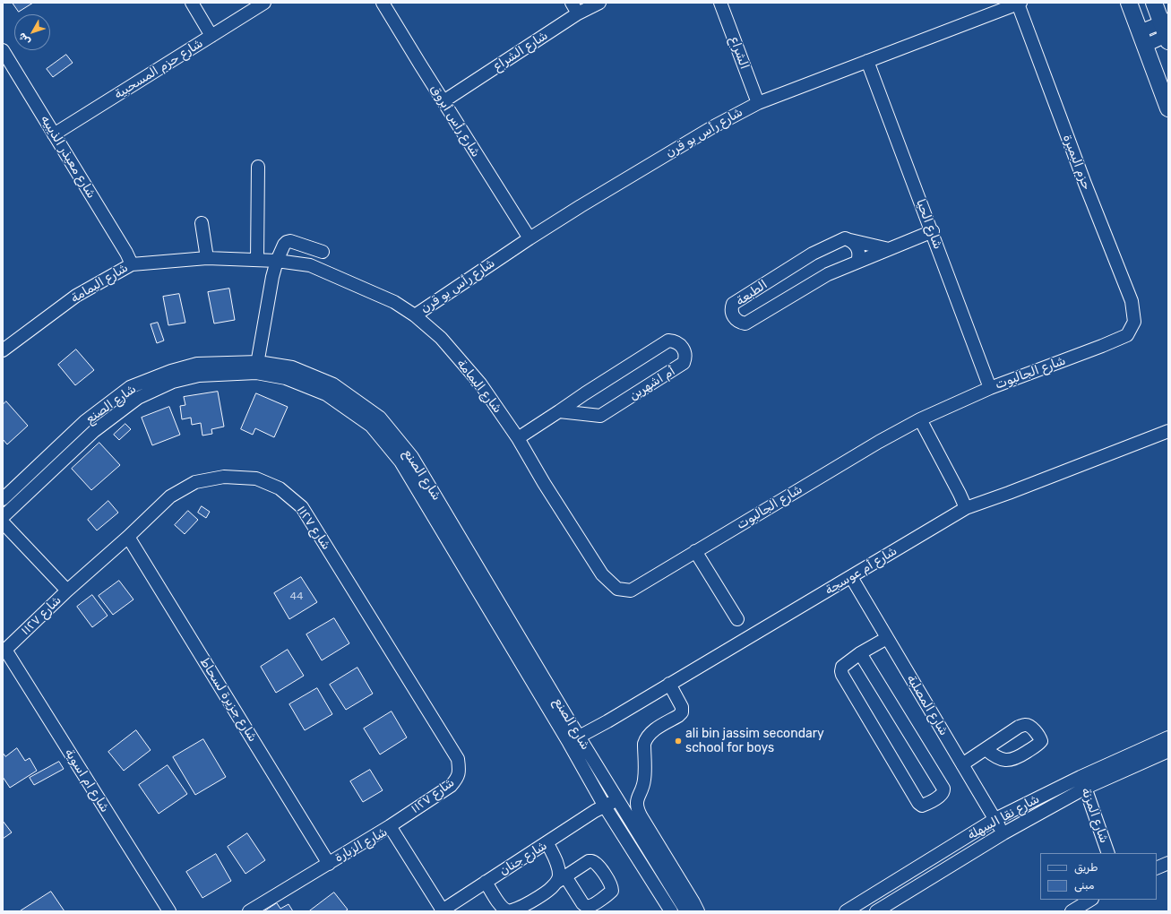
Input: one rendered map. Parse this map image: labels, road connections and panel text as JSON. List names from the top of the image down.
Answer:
{
  "streets": {
    "street": [
      "شارع الشراع",
      "الشراع",
      "شارع حزم المسحبية",
      "شارع رأس أبروق",
      "شارع رأس بو قرن",
      "شارع معيذر الذيبيه",
      "حزم البمبرة",
      "شارع الحيا",
      "شارع اليمامة",
      "الطبعة",
      "شارع الجالبوت",
      "أم اشهرين",
      "شارع الصنع",
      "شارع ١١٢٧",
      "شارع أم عوسجة",
      "شارع جزيرة لسحاط",
      "شارع المصلبة",
      "شارع ام اسوية",
      "شارع المزنة",
      "شارع نقا السهلة",
      "شارع الزبارة",
      "شارع جنان"
    ]
  },
  "crossings": [
    ["شارع الشراع", "شارع رأس أبروق"],
    ["الشراع", "شارع رأس بو قرن"],
    ["شارع حزم المسحبية", "شارع معيذر الذيبيه"],
    ["شارع رأس أبروق", "شارع رأس بو قرن"],
    ["شارع رأس بو قرن", "حزم البمبرة"],
    ["شارع رأس بو قرن", "شارع الحيا"],
    ["شارع رأس بو قرن", "شارع اليمامة"],
    ["شارع معيذر الذيبيه", "شارع اليمامة"],
    ["حزم البمبرة", "شارع الجالبوت"],
    ["شارع الحيا", "الطبعة"],
    ["شارع الحيا", "شارع الجالبوت"],
    ["شارع اليمامة", "شارع الجالبوت"],
    ["شارع اليمامة", "أم اشهرين"],
    ["شارع الصنع", "شارع أم عوسجة"],
    ["شارع الصنع", "شارع جنان"],
    ["شارع ١١٢٧", "شارع جزيرة لسحاط"],
    ["شارع ١١٢٧", "شارع ام اسوية"],
    ["شارع ١١٢٧", "شارع الزبارة"],
    ["شارع أم عوسجة", "شارع المصلبة"],
    ["شارع جزيرة لسحاط", "شارع الزبارة"],
    ["شارع المصلبة", "شارع نقا السهلة"],
    ["شارع المزنة", "شارع نقا السهلة"],
    ["شارع الزبارة", "شارع جنان"]
  ],
  "places": ["ali bin jassim secondary school for boys"],
  "house_numbers": ["44"],
  "legend": ["طريق", "مبنى"],
  "north": "bottom left"
}
